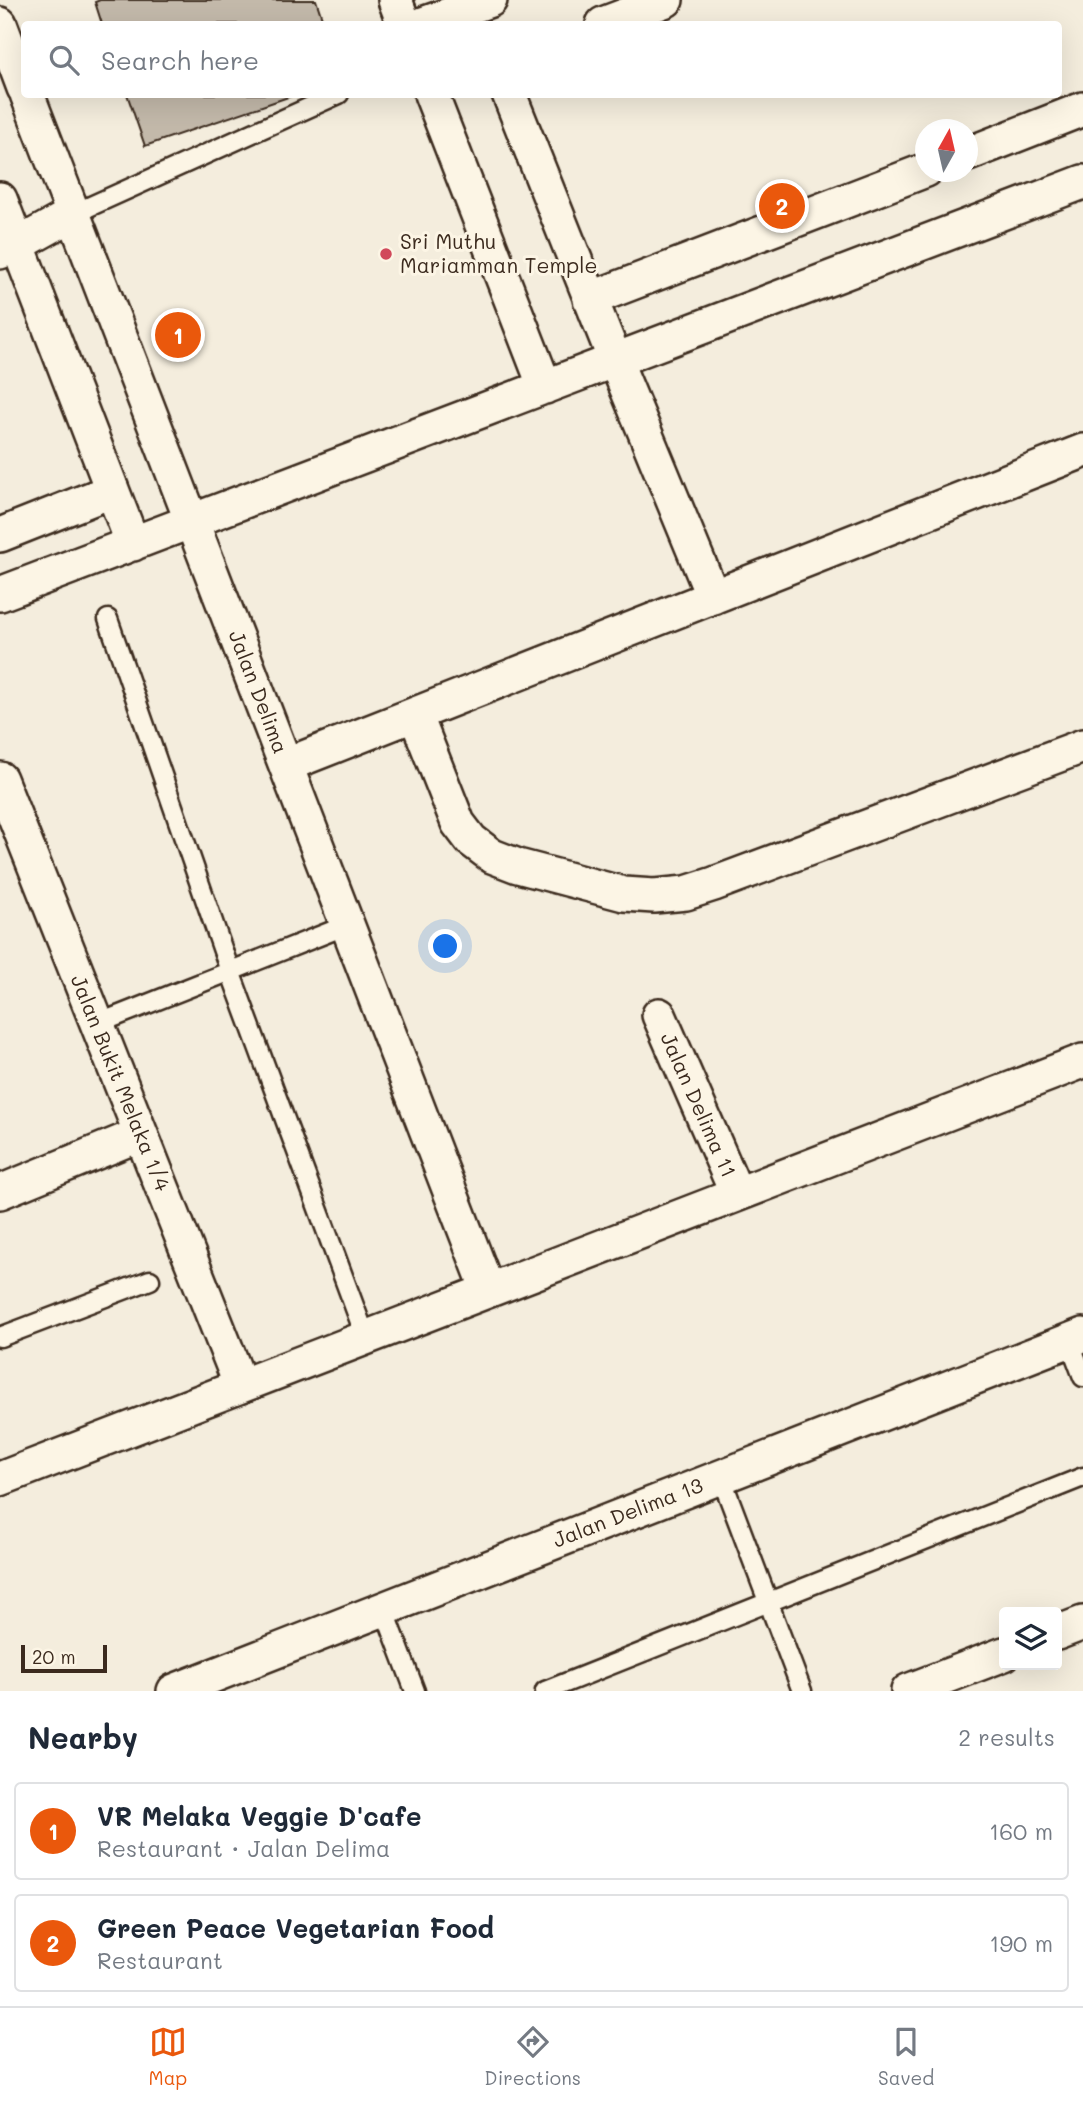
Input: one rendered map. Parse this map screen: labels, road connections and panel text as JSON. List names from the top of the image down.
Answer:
{
  "streets": {
    "street": [
      "Jalan Delima",
      "Jalan Bukit Melaka 1/4",
      "Jalan Delima 11",
      "Jalan Delima 13"
    ]
  },
  "places": ["Sri Muthu Mariamman Temple"],
  "scale_bar": "20 m",
  "north": "top",
  "page": {
    "search": "Search here",
    "pins": ["2", "1"],
    "scale": "20 m",
    "heading": ["Nearby", "2 results"],
    "list": [
      {
        "mark": "1",
        "name": "VR Melaka Veggie D'cafe",
        "note": "Restaurant · Jalan Delima",
        "value": "160 m"
      },
      {
        "mark": "2",
        "name": "Green Peace Vegetarian Food",
        "note": "Restaurant",
        "value": "190 m"
      }
    ],
    "nav": ["Map", "Directions", "Saved"]
  }
}
